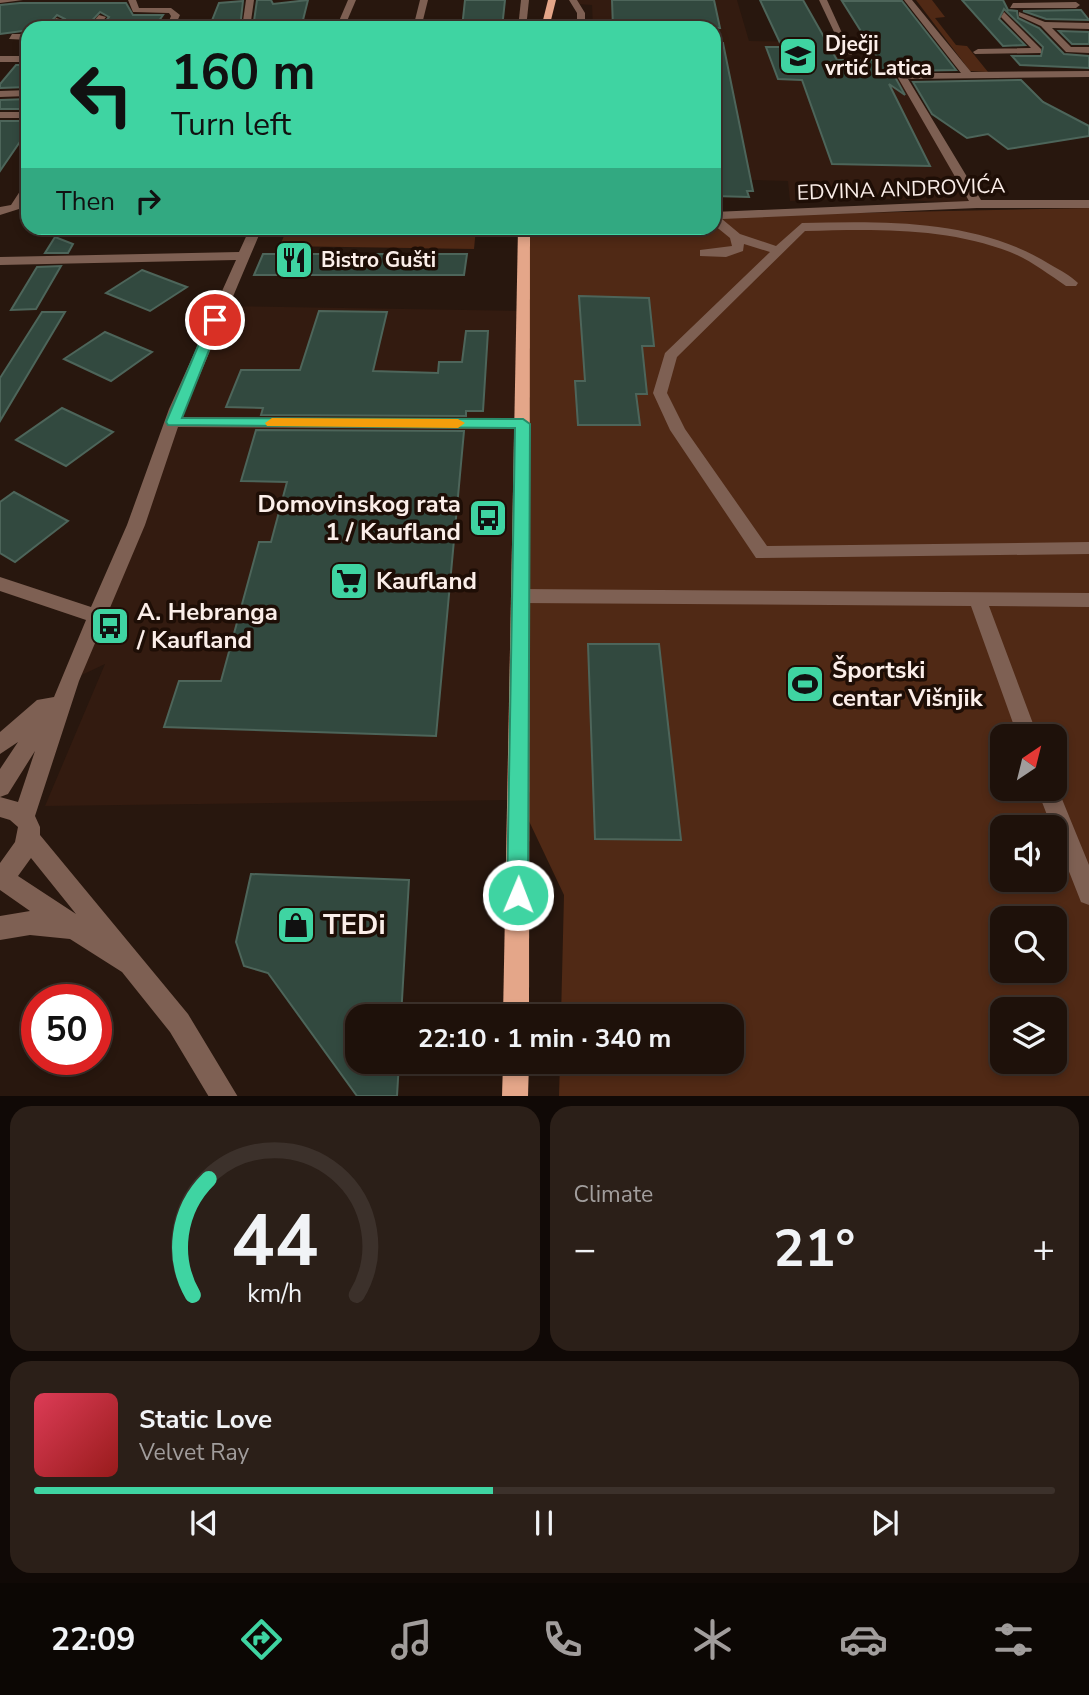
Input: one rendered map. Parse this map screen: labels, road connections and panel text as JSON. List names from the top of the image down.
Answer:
{
  "streets": {
    "street": ["EDVINA ANDROVIĆA"]
  },
  "places": {
    "school or university": ["Dječji vrtić Latica"],
    "restaurant": ["Bistro Gušti"],
    "bus stop": ["Domovinskog rata 1 / Kaufland", "A. Hebranga / Kaufland"],
    "supermarket": ["Kaufland"],
    "sports": ["Športski centar Višnjik"],
    "shop": ["TEDi"]
  },
  "north": "top right",
  "page": {
    "turn": ["160 m", "Turn left"],
    "then": "Then",
    "limit": "50",
    "trip": "22:10 · 1 min · 340 m",
    "tile": "Climate",
    "heat": ["−", "21°", "+"],
    "song": ["Static Love", "Velvet Ray"],
    "tabs": "22:09",
    "gauge": ["44", "km/h"]
  }
}
